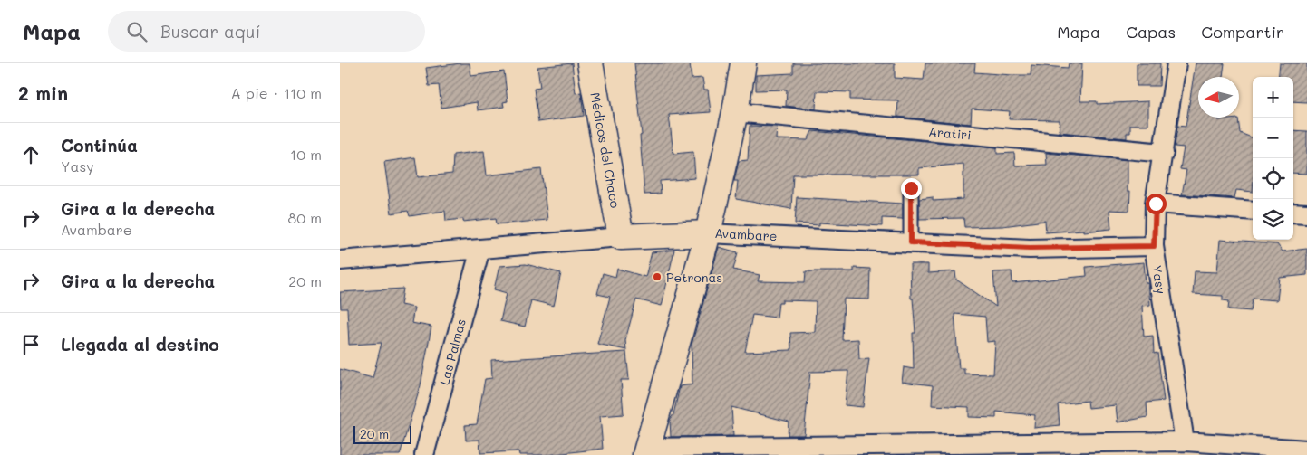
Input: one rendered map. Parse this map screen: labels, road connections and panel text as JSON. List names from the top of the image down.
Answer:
{
  "streets": {
    "main road": ["Médicos del Chaco", "Avambare"],
    "street": ["Aratiri", "Yasy", "Las Palmas"]
  },
  "crossings": [
    ["Aratiri", "Yasy"],
    ["Médicos del Chaco", "Avambare"],
    ["Avambare", "Yasy"],
    ["Avambare", "Las Palmas"]
  ],
  "places": ["Petronas"],
  "scale_bar": "20 m",
  "north": "left",
  "page": {
    "header": "Mapa",
    "search": "Buscar aquí",
    "nav": ["Mapa", "Capas", "Compartir"],
    "heading": ["2 min", "A pie · 110 m"],
    "map_buttons": ["+", "−"],
    "list": [
      ["Continúa", "Yasy", "10 m"],
      ["Gira a la derecha", "Avambare", "80 m"],
      ["Gira a la derecha", "20 m"],
      "Llegada al destino"
    ],
    "scale": "20 m"
  }
}
